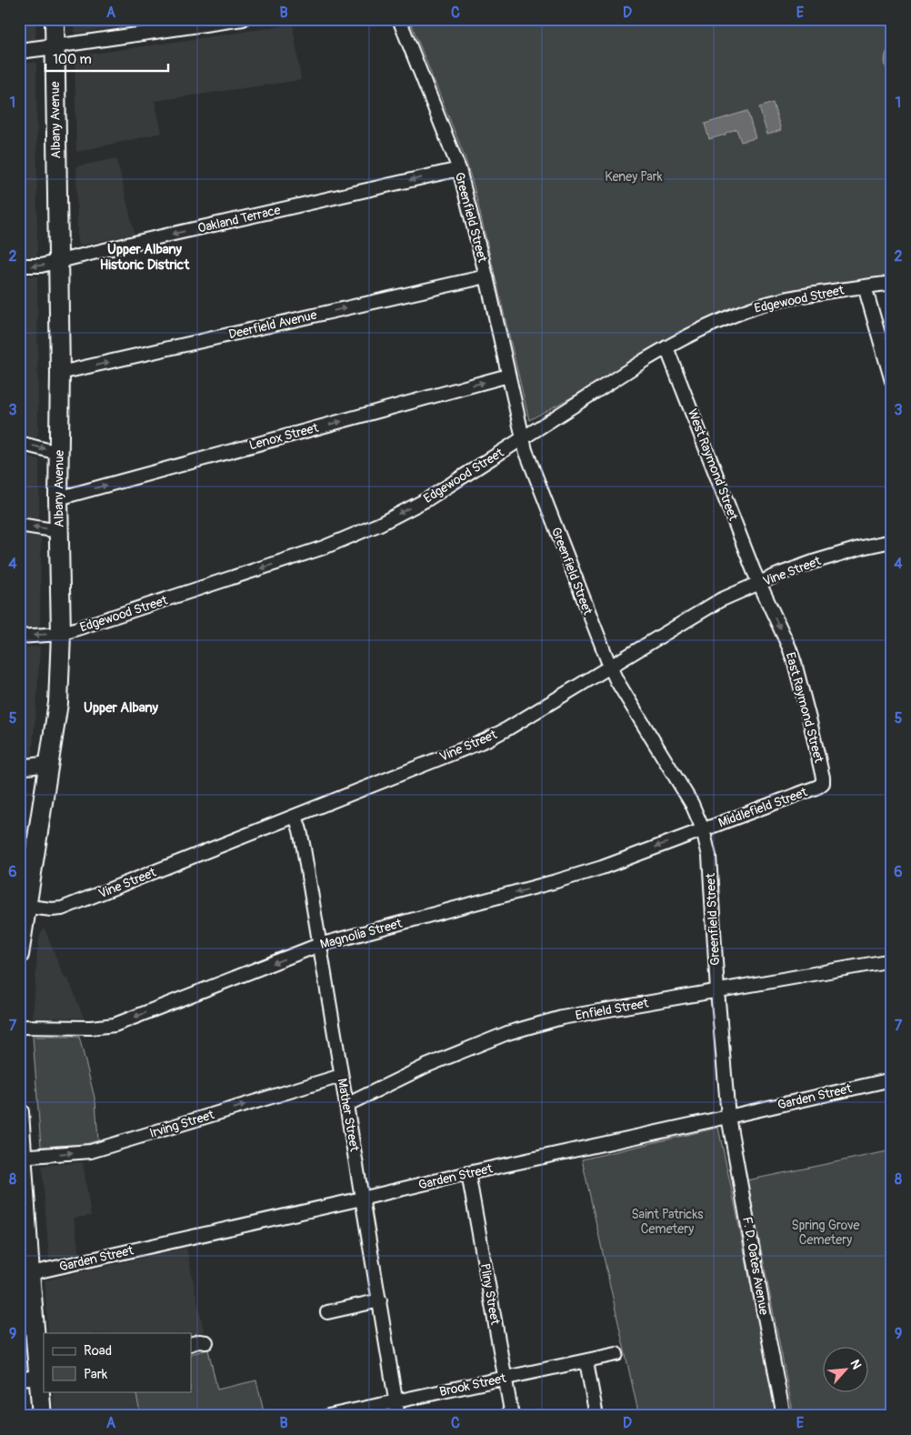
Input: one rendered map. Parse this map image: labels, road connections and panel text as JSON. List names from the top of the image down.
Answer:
{
  "streets": {
    "highway": ["Albany Avenue"],
    "street": [
      "Greenfield Street",
      "Oakland Terrace",
      "Edgewood Street",
      "Deerfield Avenue",
      "Lenox Street",
      "West Raymond Street",
      "Vine Street",
      "East Raymond Street",
      "Middlefield Street",
      "Magnolia Street",
      "Enfield Street",
      "Garden Street",
      "Mather Street",
      "Irving Street",
      "F. D. Oates Avenue",
      "Pliny Street",
      "Brook Street"
    ]
  },
  "crossings": [
    ["Albany Avenue", "Oakland Terrace"],
    ["Albany Avenue", "Edgewood Street"],
    ["Albany Avenue", "Deerfield Avenue"],
    ["Albany Avenue", "Lenox Street"],
    ["Albany Avenue", "Vine Street"],
    ["Greenfield Street", "Oakland Terrace"],
    ["Greenfield Street", "Edgewood Street"],
    ["Greenfield Street", "Deerfield Avenue"],
    ["Greenfield Street", "Lenox Street"],
    ["Greenfield Street", "Vine Street"],
    ["Greenfield Street", "Middlefield Street"],
    ["Greenfield Street", "Magnolia Street"],
    ["Greenfield Street", "Enfield Street"],
    ["Greenfield Street", "Garden Street"],
    ["Greenfield Street", "F. D. Oates Avenue"],
    ["Edgewood Street", "West Raymond Street"],
    ["West Raymond Street", "Vine Street"],
    ["West Raymond Street", "East Raymond Street"],
    ["Vine Street", "East Raymond Street"],
    ["Vine Street", "Mather Street"],
    ["East Raymond Street", "Middlefield Street"],
    ["Middlefield Street", "Magnolia Street"],
    ["Magnolia Street", "Mather Street"],
    ["Enfield Street", "Mather Street"],
    ["Garden Street", "Mather Street"],
    ["Garden Street", "F. D. Oates Avenue"],
    ["Garden Street", "Pliny Street"],
    ["Mather Street", "Irving Street"],
    ["Mather Street", "Brook Street"],
    ["Pliny Street", "Brook Street"]
  ],
  "one_way": [
    "Oakland Terrace",
    "Edgewood Street",
    "Deerfield Avenue",
    "Lenox Street",
    "East Raymond Street",
    "Magnolia Street",
    "Irving Street"
  ],
  "districts": ["Upper Albany Historic District", "Upper Albany"],
  "parks": ["Keney Park", "Saint Patricks Cemetery", "Spring Grove Cemetery"],
  "legend": ["Road", "Park"],
  "scale_bar": "100 m",
  "north": "top right",
  "grid": {
    "columns": [
      "A",
      "B",
      "C",
      "D",
      "E"
    ],
    "rows": [
      "1",
      "2",
      "3",
      "4",
      "5",
      "6",
      "7",
      "8",
      "9"
    ]
  }
}
